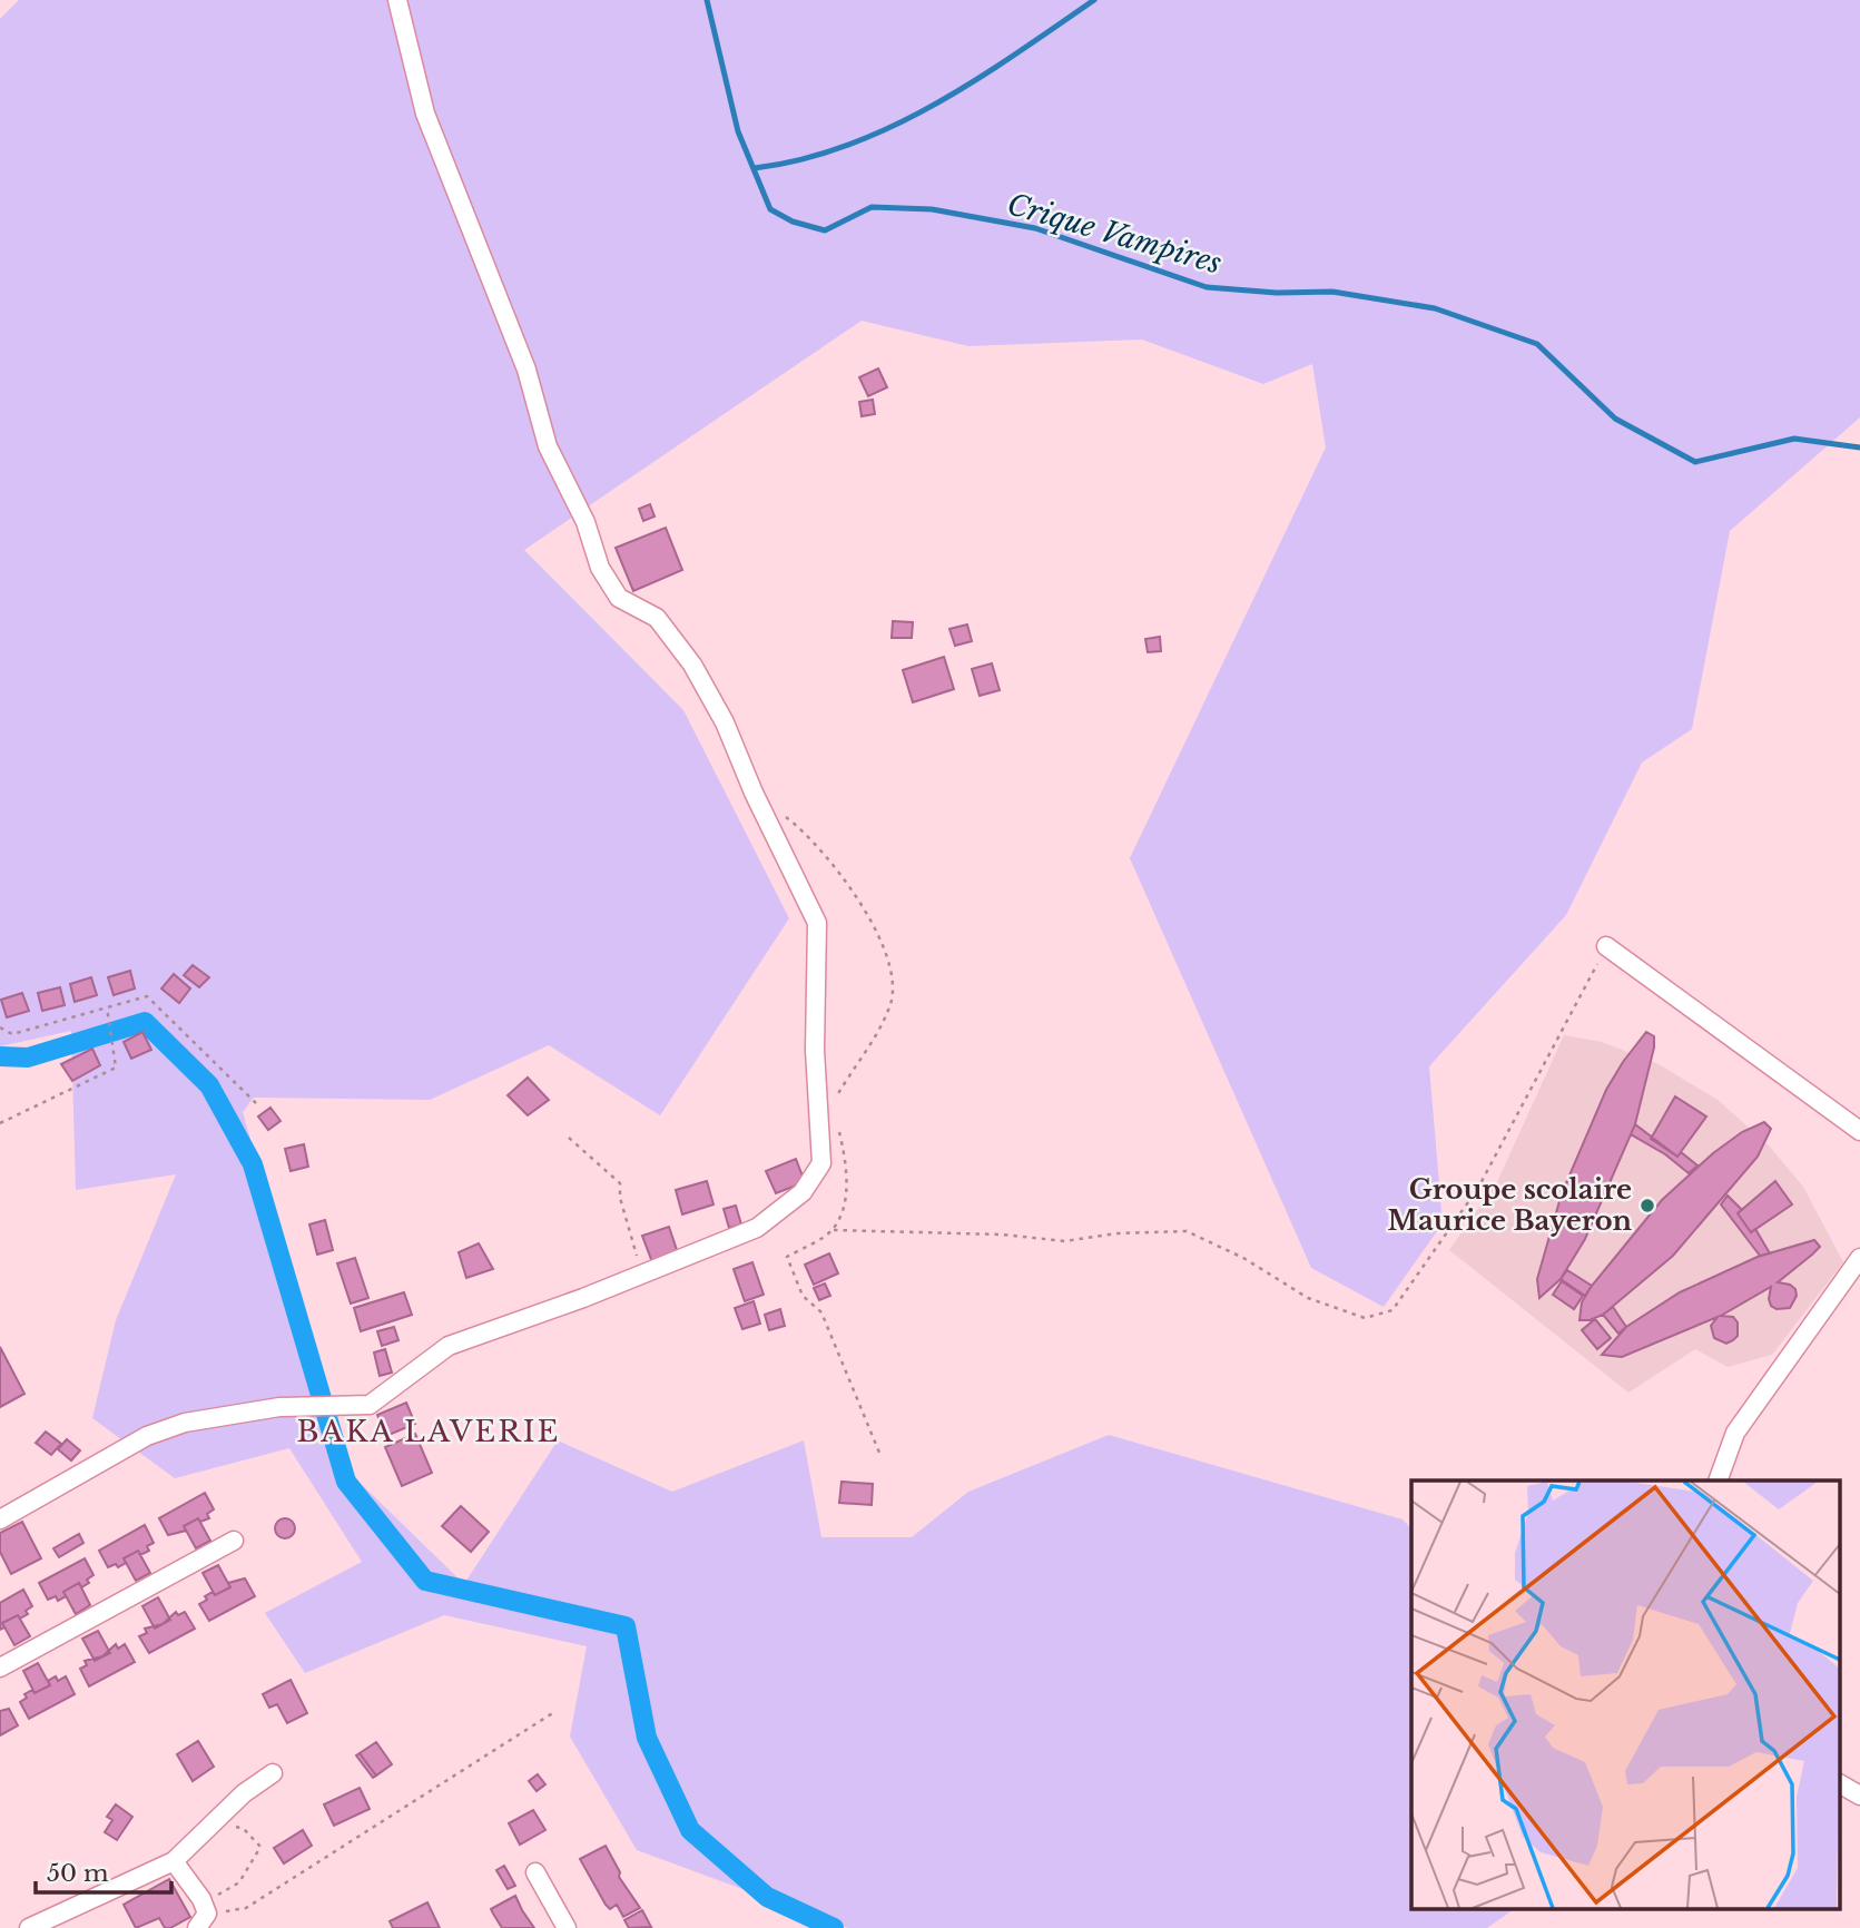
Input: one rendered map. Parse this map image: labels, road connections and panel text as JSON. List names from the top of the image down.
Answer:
{
  "districts": ["BAKA LAVERIE"],
  "water": ["Crique Vampires"],
  "places": ["Groupe scolaire Maurice Bayeron"],
  "scale_bar": "50 m"
}
